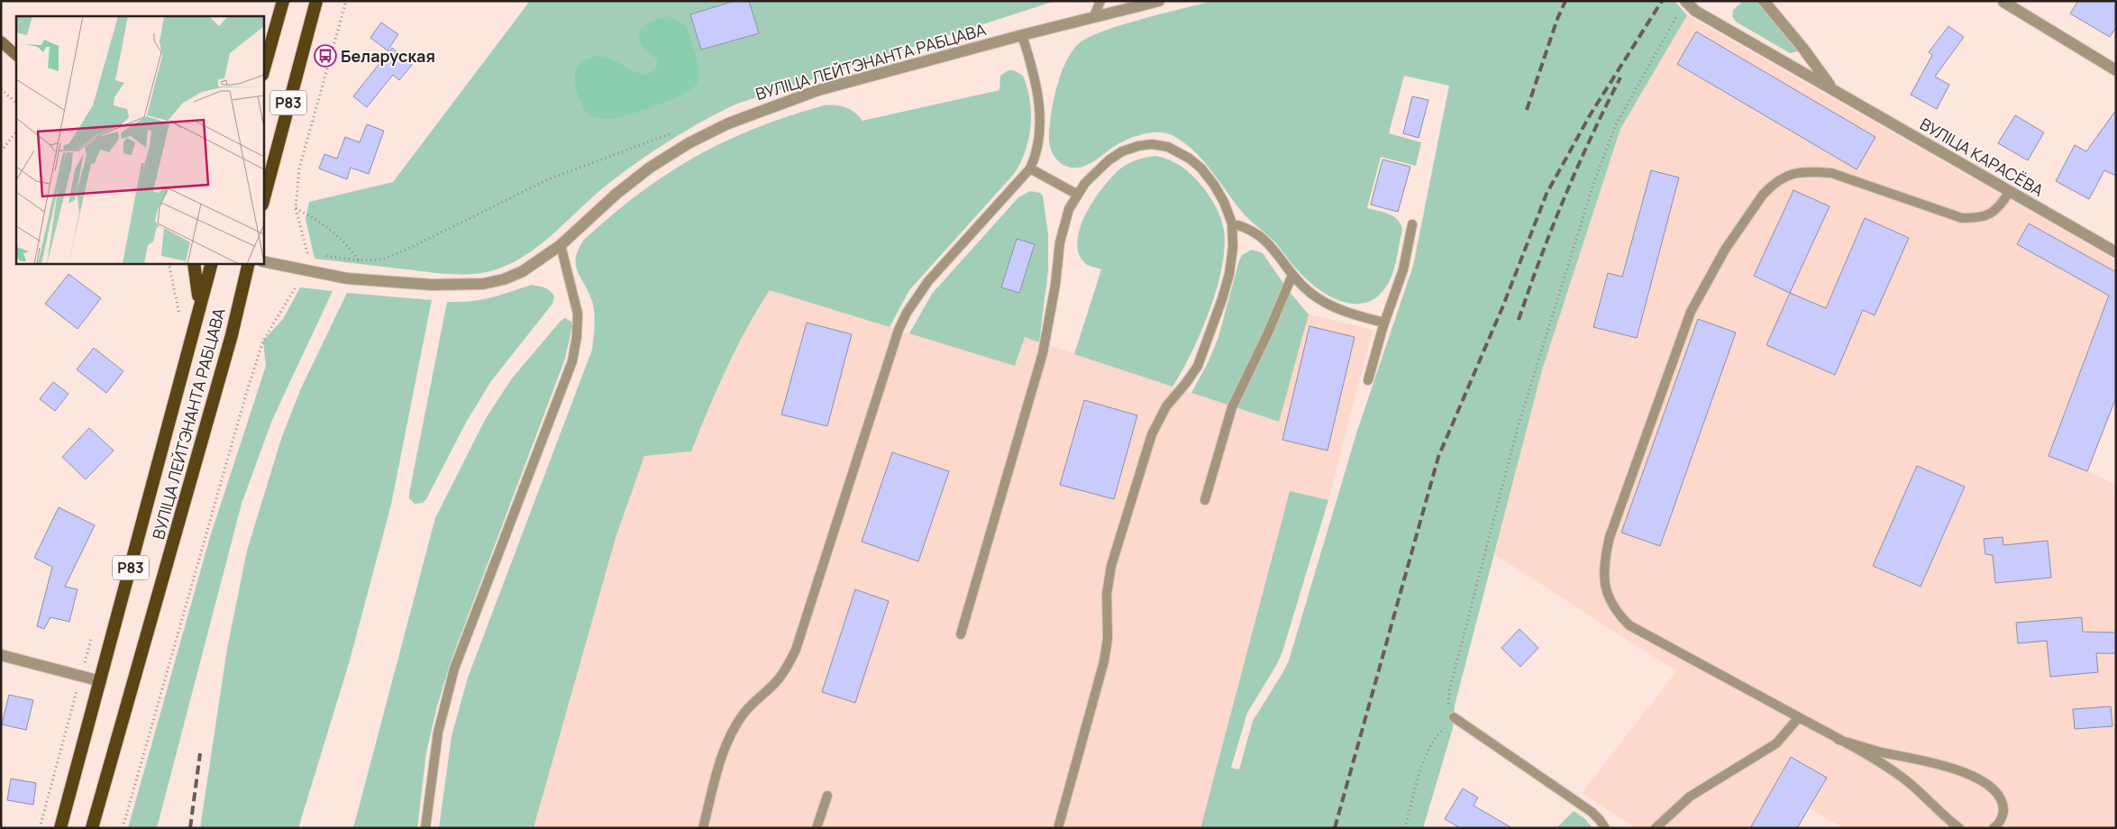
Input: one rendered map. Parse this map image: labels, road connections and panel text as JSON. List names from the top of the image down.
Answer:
{
  "streets": {
    "highway": ["ВУЛІЦА ЛЕЙТЭНАНТА РАБЦАВА", "Р83"],
    "street": ["ВУЛІЦА КАРАСЁВА"]
  },
  "places": {
    "bus stop": ["Беларуская"]
  }
}
